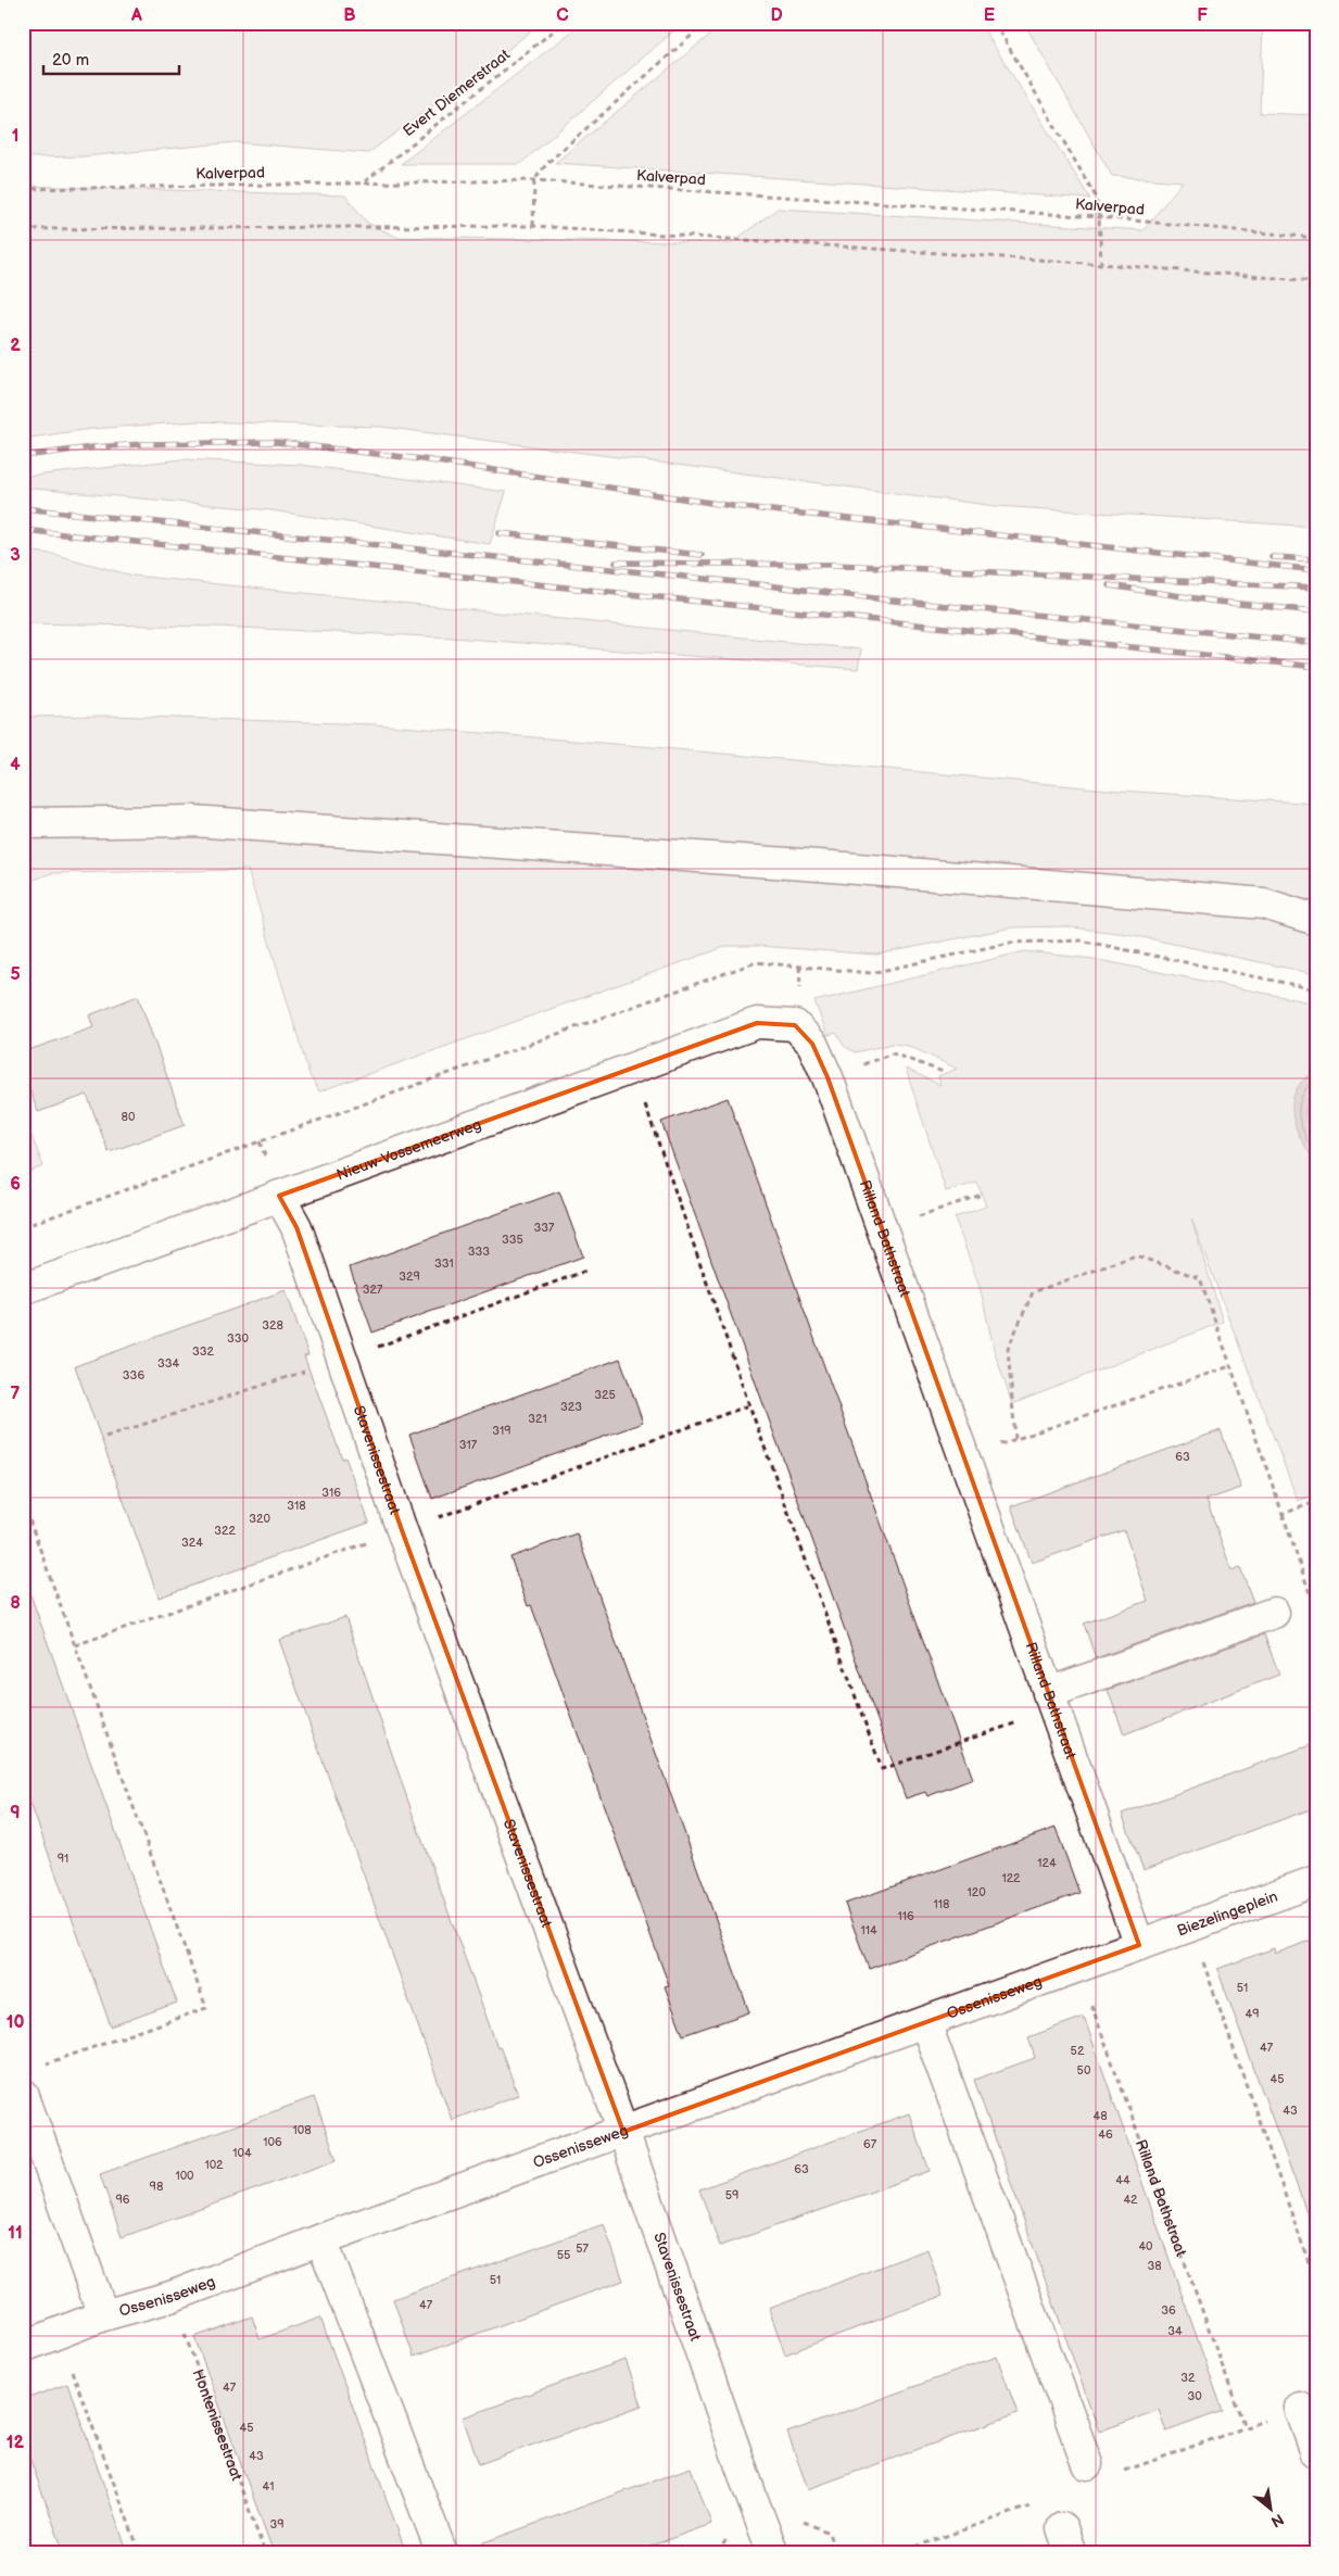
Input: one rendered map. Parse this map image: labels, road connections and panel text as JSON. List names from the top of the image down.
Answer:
{
  "streets": {
    "street": [
      "Nieuw-Vossemeerweg",
      "Rilland Bathstraat",
      "Stavenissestraat",
      "Biezelingeplein",
      "Ossenisseweg"
    ],
    "path": ["Evert Diemerstraat", "Kalverpad", "Hontenissestraat"]
  },
  "crossings": [
    ["Evert Diemerstraat", "Kalverpad"],
    ["Nieuw-Vossemeerweg", "Rilland Bathstraat"],
    ["Nieuw-Vossemeerweg", "Stavenissestraat"],
    ["Rilland Bathstraat", "Biezelingeplein"],
    ["Rilland Bathstraat", "Ossenisseweg"],
    ["Stavenissestraat", "Ossenisseweg"],
    ["Biezelingeplein", "Ossenisseweg"],
    ["Ossenisseweg", "Hontenissestraat"]
  ],
  "house_numbers": [
    "80",
    "337",
    "335",
    "333",
    "331",
    "329",
    "327",
    "328",
    "330",
    "332",
    "334",
    "336",
    "325",
    "323",
    "321",
    "319",
    "317",
    "63",
    "316",
    "318",
    "320",
    "322",
    "324",
    "91",
    "124",
    "122",
    "120",
    "118",
    "116",
    "114",
    "51",
    "49",
    "47",
    "52",
    "50",
    "45",
    "43",
    "48",
    "108",
    "46",
    "106",
    "67",
    "104",
    "102",
    "63",
    "100",
    "44",
    "98",
    "59",
    "96",
    "42",
    "40",
    "57",
    "55",
    "38",
    "51",
    "47",
    "36",
    "34",
    "32",
    "47",
    "30",
    "45",
    "43",
    "41",
    "39"
  ],
  "scale_bar": "20 m",
  "north": "bottom right",
  "grid": {
    "columns": [
      "A",
      "B",
      "C",
      "D",
      "E",
      "F"
    ],
    "rows": [
      "1",
      "2",
      "3",
      "4",
      "5",
      "6",
      "7",
      "8",
      "9",
      "10",
      "11",
      "12"
    ]
  }
}
